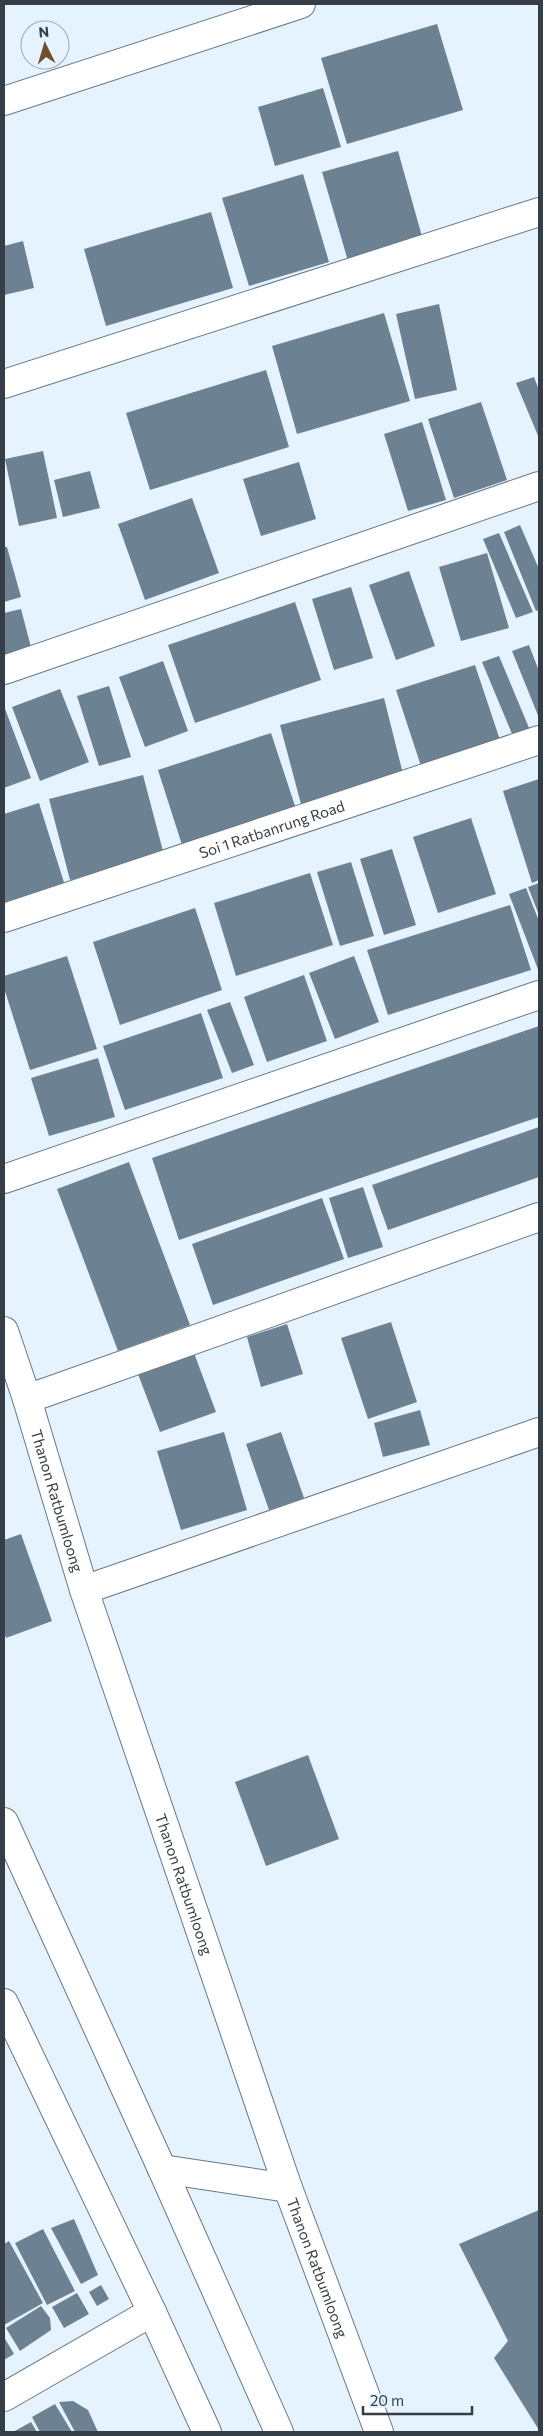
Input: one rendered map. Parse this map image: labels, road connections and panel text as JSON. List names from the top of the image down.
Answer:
{
  "streets": {
    "street": ["Soi 1 Ratbanrung Road", "Thanon Ratbumloong"]
  },
  "scale_bar": "20 m",
  "north": "top"
}
